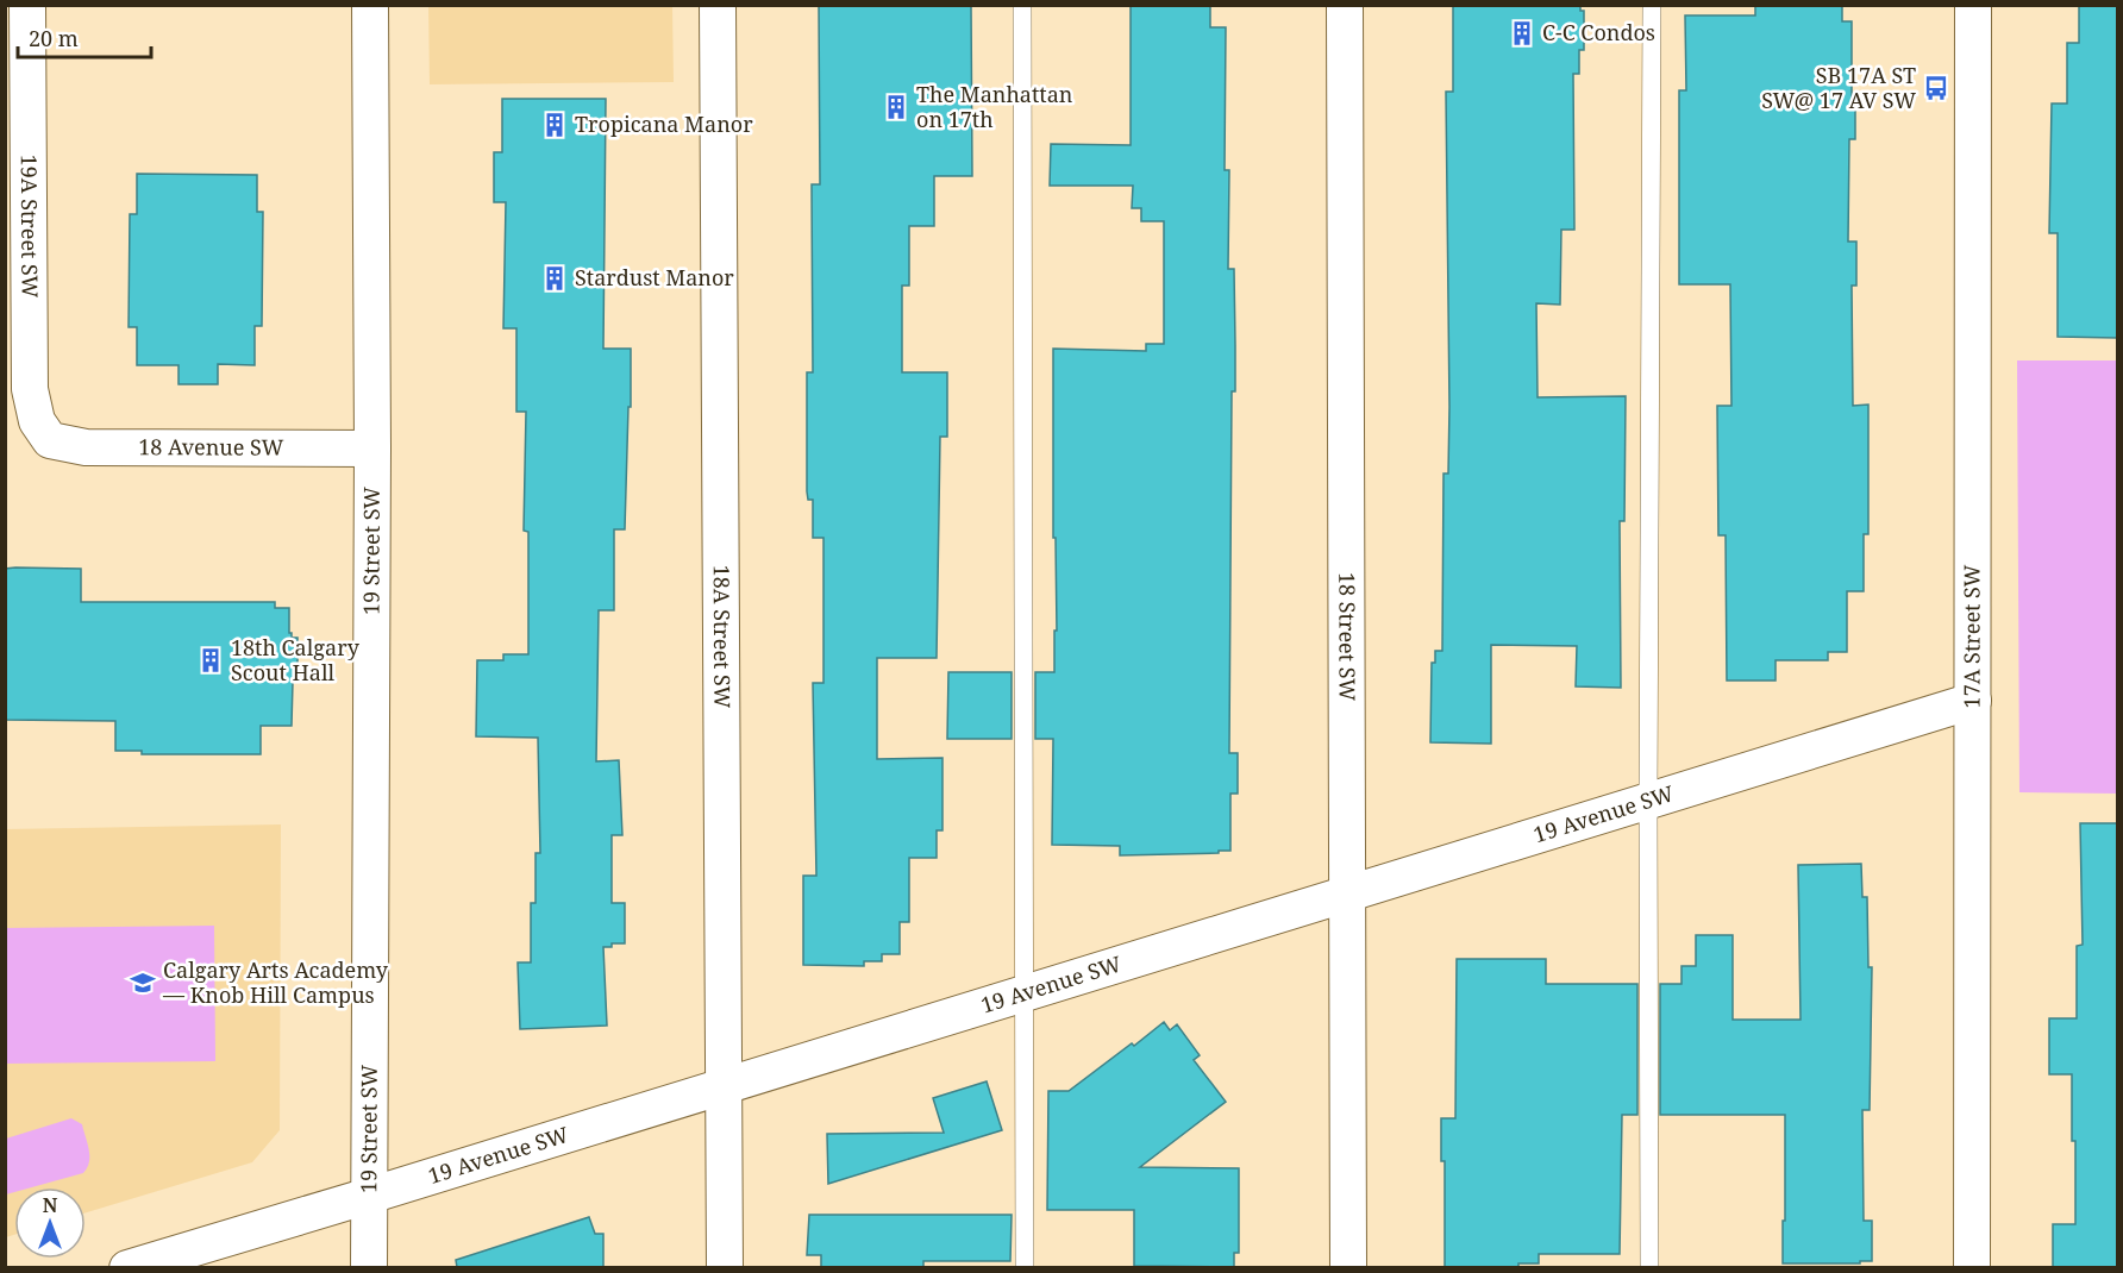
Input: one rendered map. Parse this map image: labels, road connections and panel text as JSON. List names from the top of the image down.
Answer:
{
  "streets": {
    "street": [
      "19A Street SW",
      "18 Avenue SW",
      "19 Street SW",
      "18A Street SW",
      "18 Street SW",
      "17A Street SW",
      "19 Avenue SW"
    ]
  },
  "crossings": [
    ["19A Street SW", "18 Avenue SW"],
    ["18 Avenue SW", "19 Street SW"],
    ["19 Street SW", "19 Avenue SW"],
    ["18A Street SW", "19 Avenue SW"],
    ["18 Street SW", "19 Avenue SW"],
    ["17A Street SW", "19 Avenue SW"]
  ],
  "places": {
    "building": [
      "C-C Condos",
      "The Manhattan on 17th",
      "Tropicana Manor",
      "Stardust Manor",
      "18th Calgary Scout Hall"
    ],
    "bus stop": ["SB 17A ST SW@ 17 AV SW"],
    "school or university": ["Calgary Arts Academy — Knob Hill Campus"]
  },
  "scale_bar": "20 m",
  "north": "top"
}
